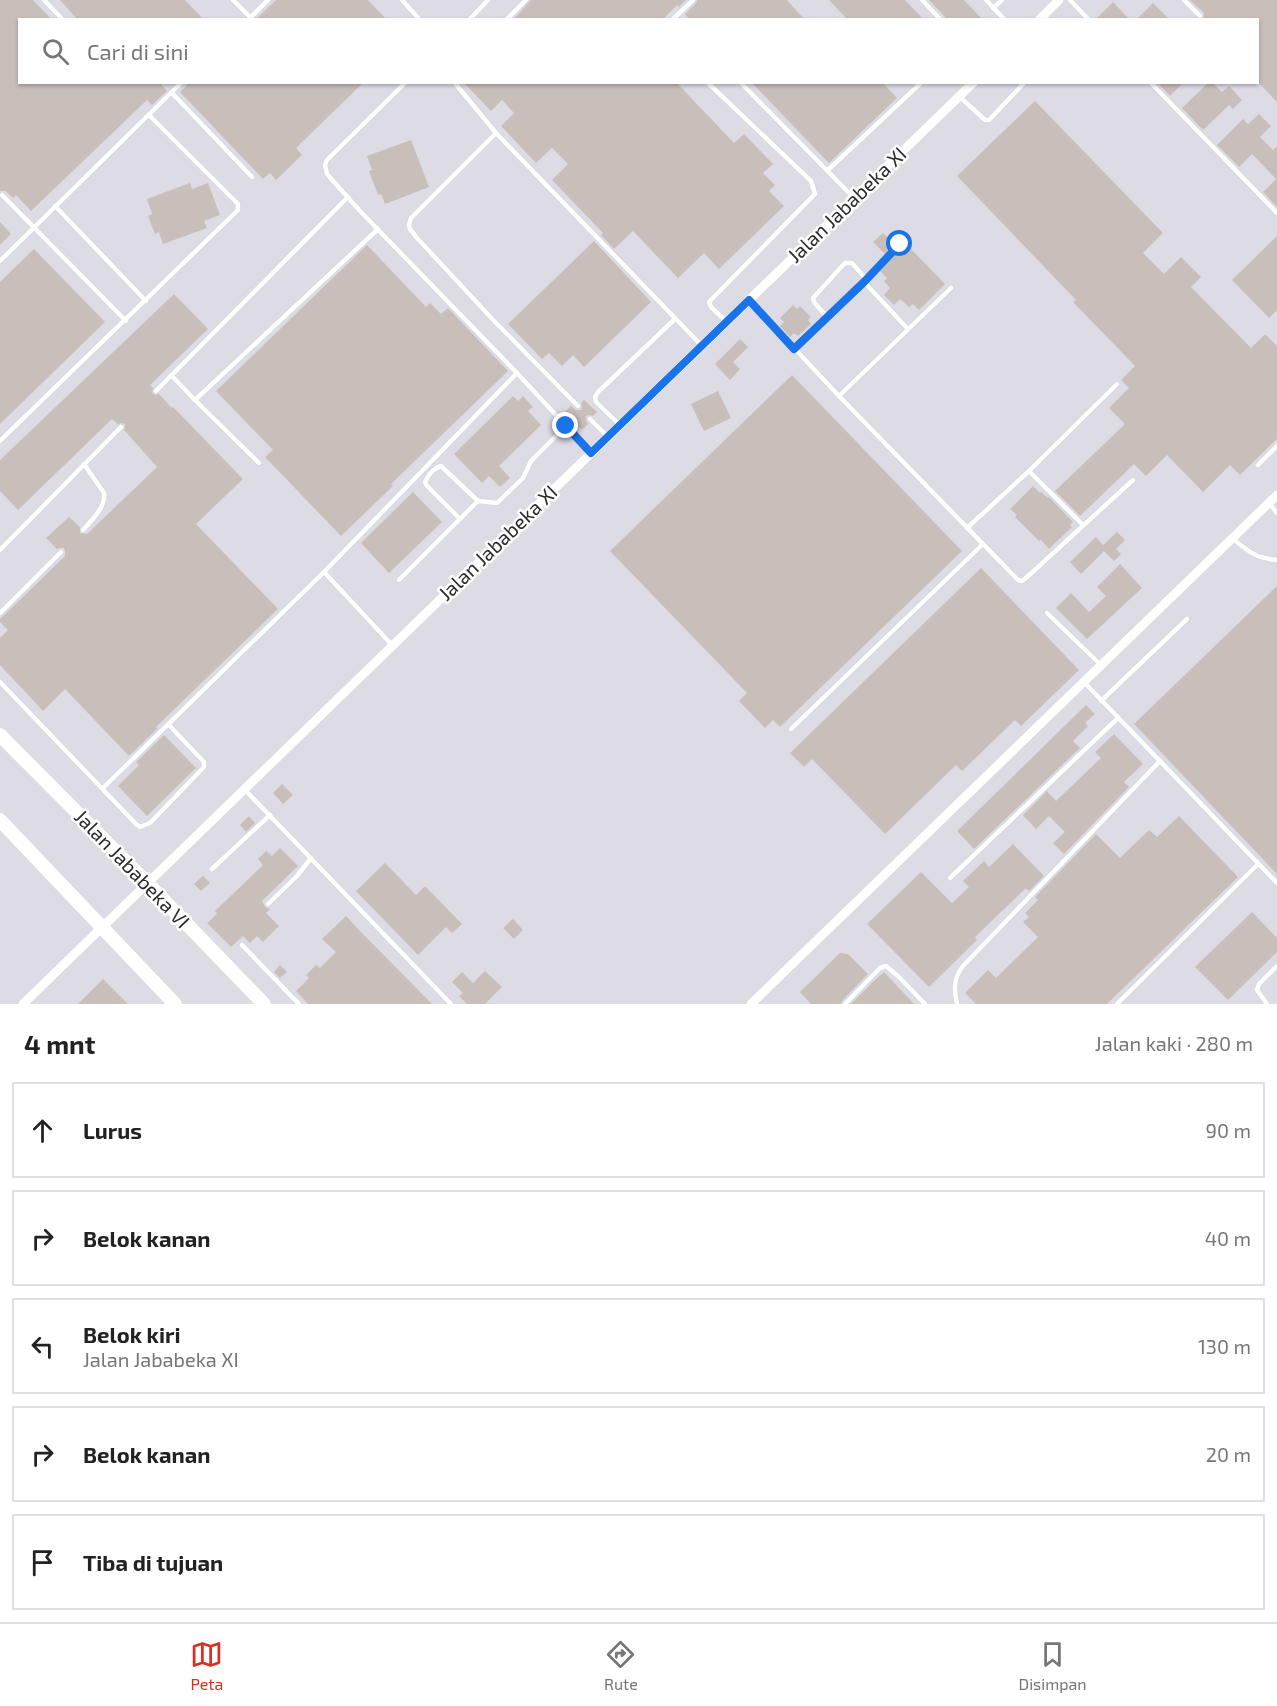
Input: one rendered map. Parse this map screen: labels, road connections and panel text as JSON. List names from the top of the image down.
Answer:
{
  "streets": {
    "street": ["Jalan Jababeka XI", "Jalan Jababeka VI"]
  },
  "crossings": [
    ["Jalan Jababeka XI", "Jalan Jababeka VI"]
  ],
  "page": {
    "search": "Cari di sini",
    "heading": ["4 mnt", "Jalan kaki · 280 m"],
    "list": [
      ["Lurus", "90 m"],
      ["Belok kanan", "40 m"],
      ["Belok kiri", "Jalan Jababeka XI", "130 m"],
      ["Belok kanan", "20 m"],
      "Tiba di tujuan"
    ],
    "nav": ["Peta", "Rute", "Disimpan"]
  }
}
